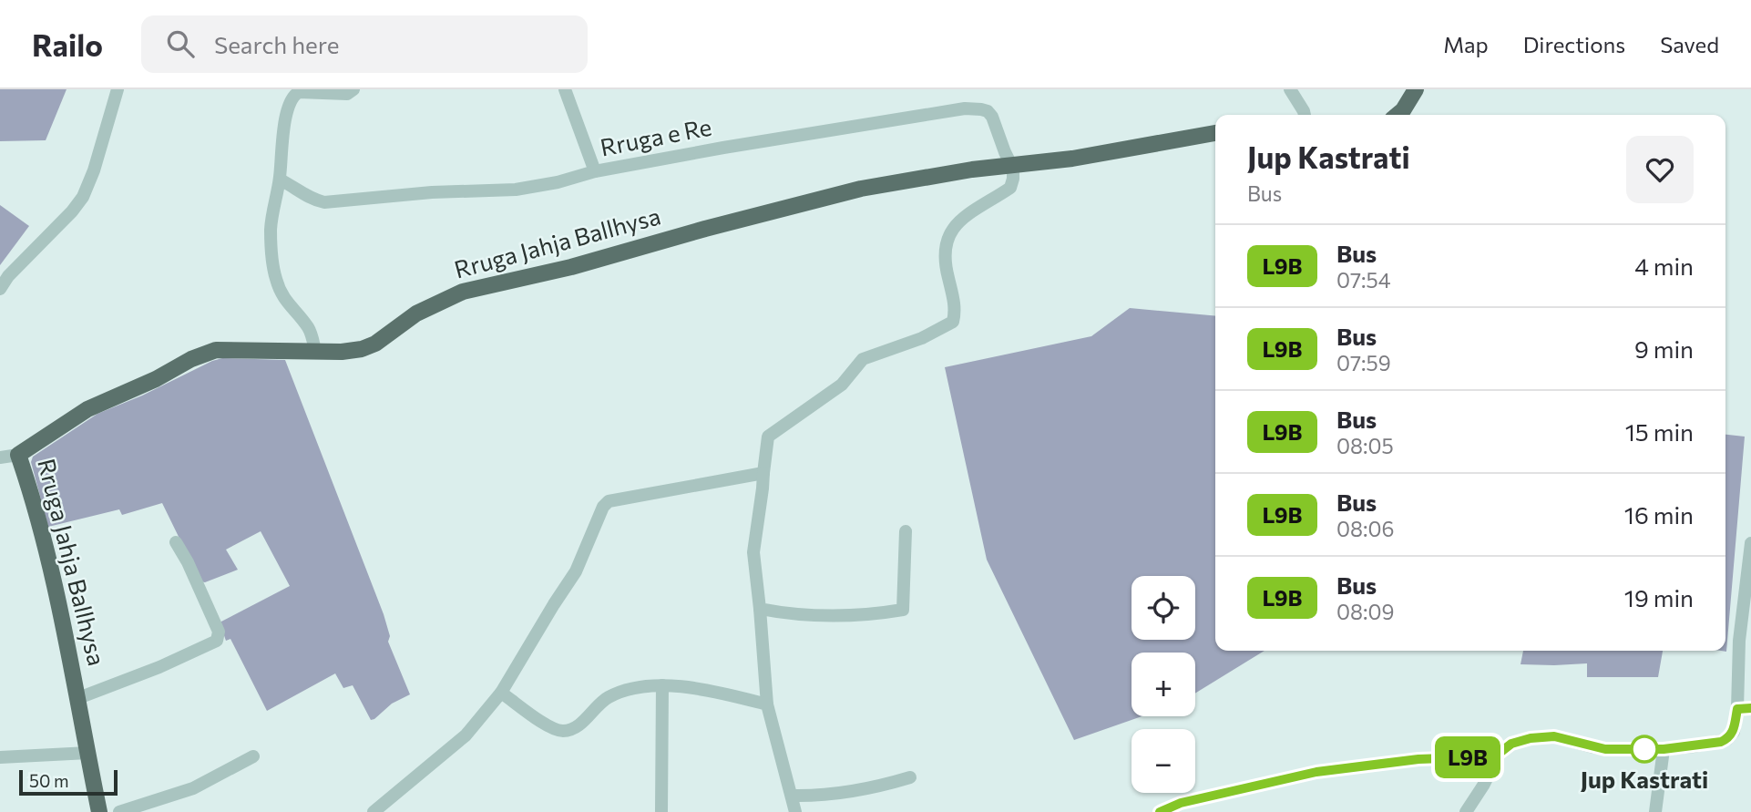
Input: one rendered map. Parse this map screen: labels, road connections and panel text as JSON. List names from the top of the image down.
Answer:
{
  "streets": {
    "main road": ["Rruga Jahja Ballhysa"],
    "street": ["Rruga e Re"]
  },
  "crossings": [
    ["Rruga e Re", "Rruga Jahja Ballhysa"]
  ],
  "places": ["Jup Kastrati"],
  "lines": ["bus line L9B"],
  "scale_bar": "50 m",
  "page": {
    "header": "Railo",
    "search": "Search here",
    "nav": ["Map", "Directions", "Saved"],
    "on_map": "L9B",
    "heading": ["Jup Kastrati", "Bus"],
    "list": [
      {
        "mark": "L9B",
        "name": "Bus",
        "note": "07:54",
        "value": "4 min"
      },
      {
        "mark": "L9B",
        "name": "Bus",
        "note": "07:59",
        "value": "9 min"
      },
      {
        "mark": "L9B",
        "name": "Bus",
        "note": "08:05",
        "value": "15 min"
      },
      {
        "mark": "L9B",
        "name": "Bus",
        "note": "08:06",
        "value": "16 min"
      },
      {
        "mark": "L9B",
        "name": "Bus",
        "note": "08:09",
        "value": "19 min"
      }
    ],
    "map_buttons": ["+", "−"],
    "scale": "50 m"
  }
}
